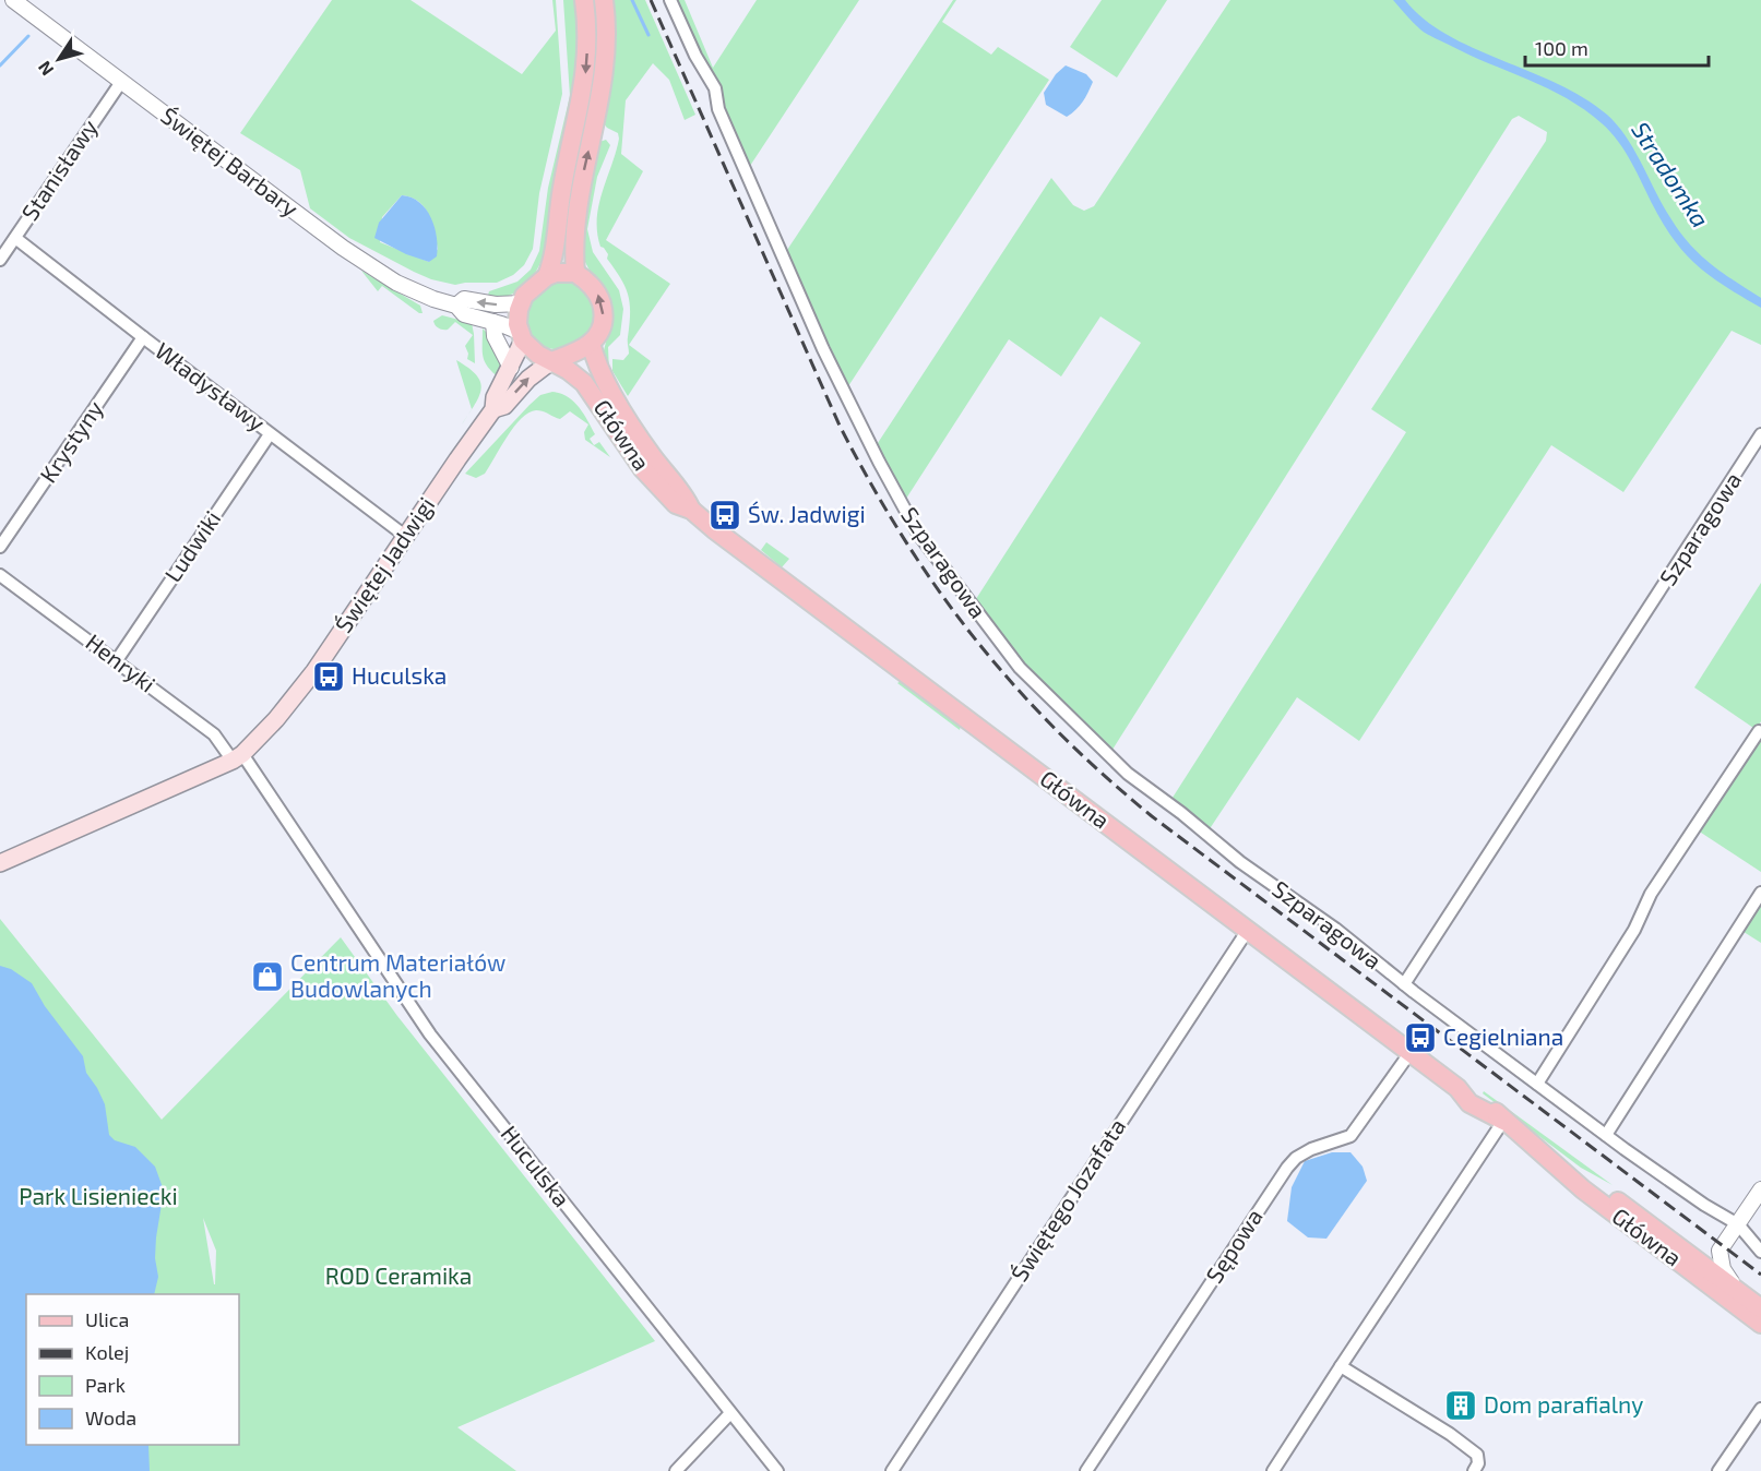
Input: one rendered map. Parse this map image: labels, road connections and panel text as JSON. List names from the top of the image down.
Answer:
{
  "streets": {
    "main road": ["Główna", "Świętej Jadwigi"],
    "street": [
      "Świętej Barbary",
      "Stanisławy",
      "Władysławy",
      "Krystyny",
      "Szparagowa",
      "Ludwiki",
      "Henryki",
      "Huculska",
      "Świętego Jozafata",
      "Sępowa"
    ]
  },
  "crossings": [
    ["Świętej Barbary", "Stanisławy"],
    ["Świętej Barbary", "Główna"],
    ["Świętej Barbary", "Świętej Jadwigi"],
    ["Stanisławy", "Władysławy"],
    ["Władysławy", "Krystyny"],
    ["Władysławy", "Ludwiki"],
    ["Władysławy", "Świętej Jadwigi"],
    ["Główna", "Świętej Jadwigi"],
    ["Główna", "Świętego Jozafata"],
    ["Główna", "Sępowa"],
    ["Ludwiki", "Henryki"],
    ["Świętej Jadwigi", "Henryki"],
    ["Świętej Jadwigi", "Huculska"],
    ["Henryki", "Huculska"]
  ],
  "water": ["Stradomka"],
  "parks": ["Park Lisieniecki", "ROD Ceramika"],
  "places": {
    "bus stop": ["Św. Jadwigi", "Huculska", "Cegielniana"],
    "shop": ["Centrum Materiałów Budowlanych"],
    "building": ["Dom parafialny"]
  },
  "legend": [
    "Ulica",
    "Kolej",
    "Park",
    "Woda"
  ],
  "scale_bar": "100 m",
  "north": "bottom left"
}
